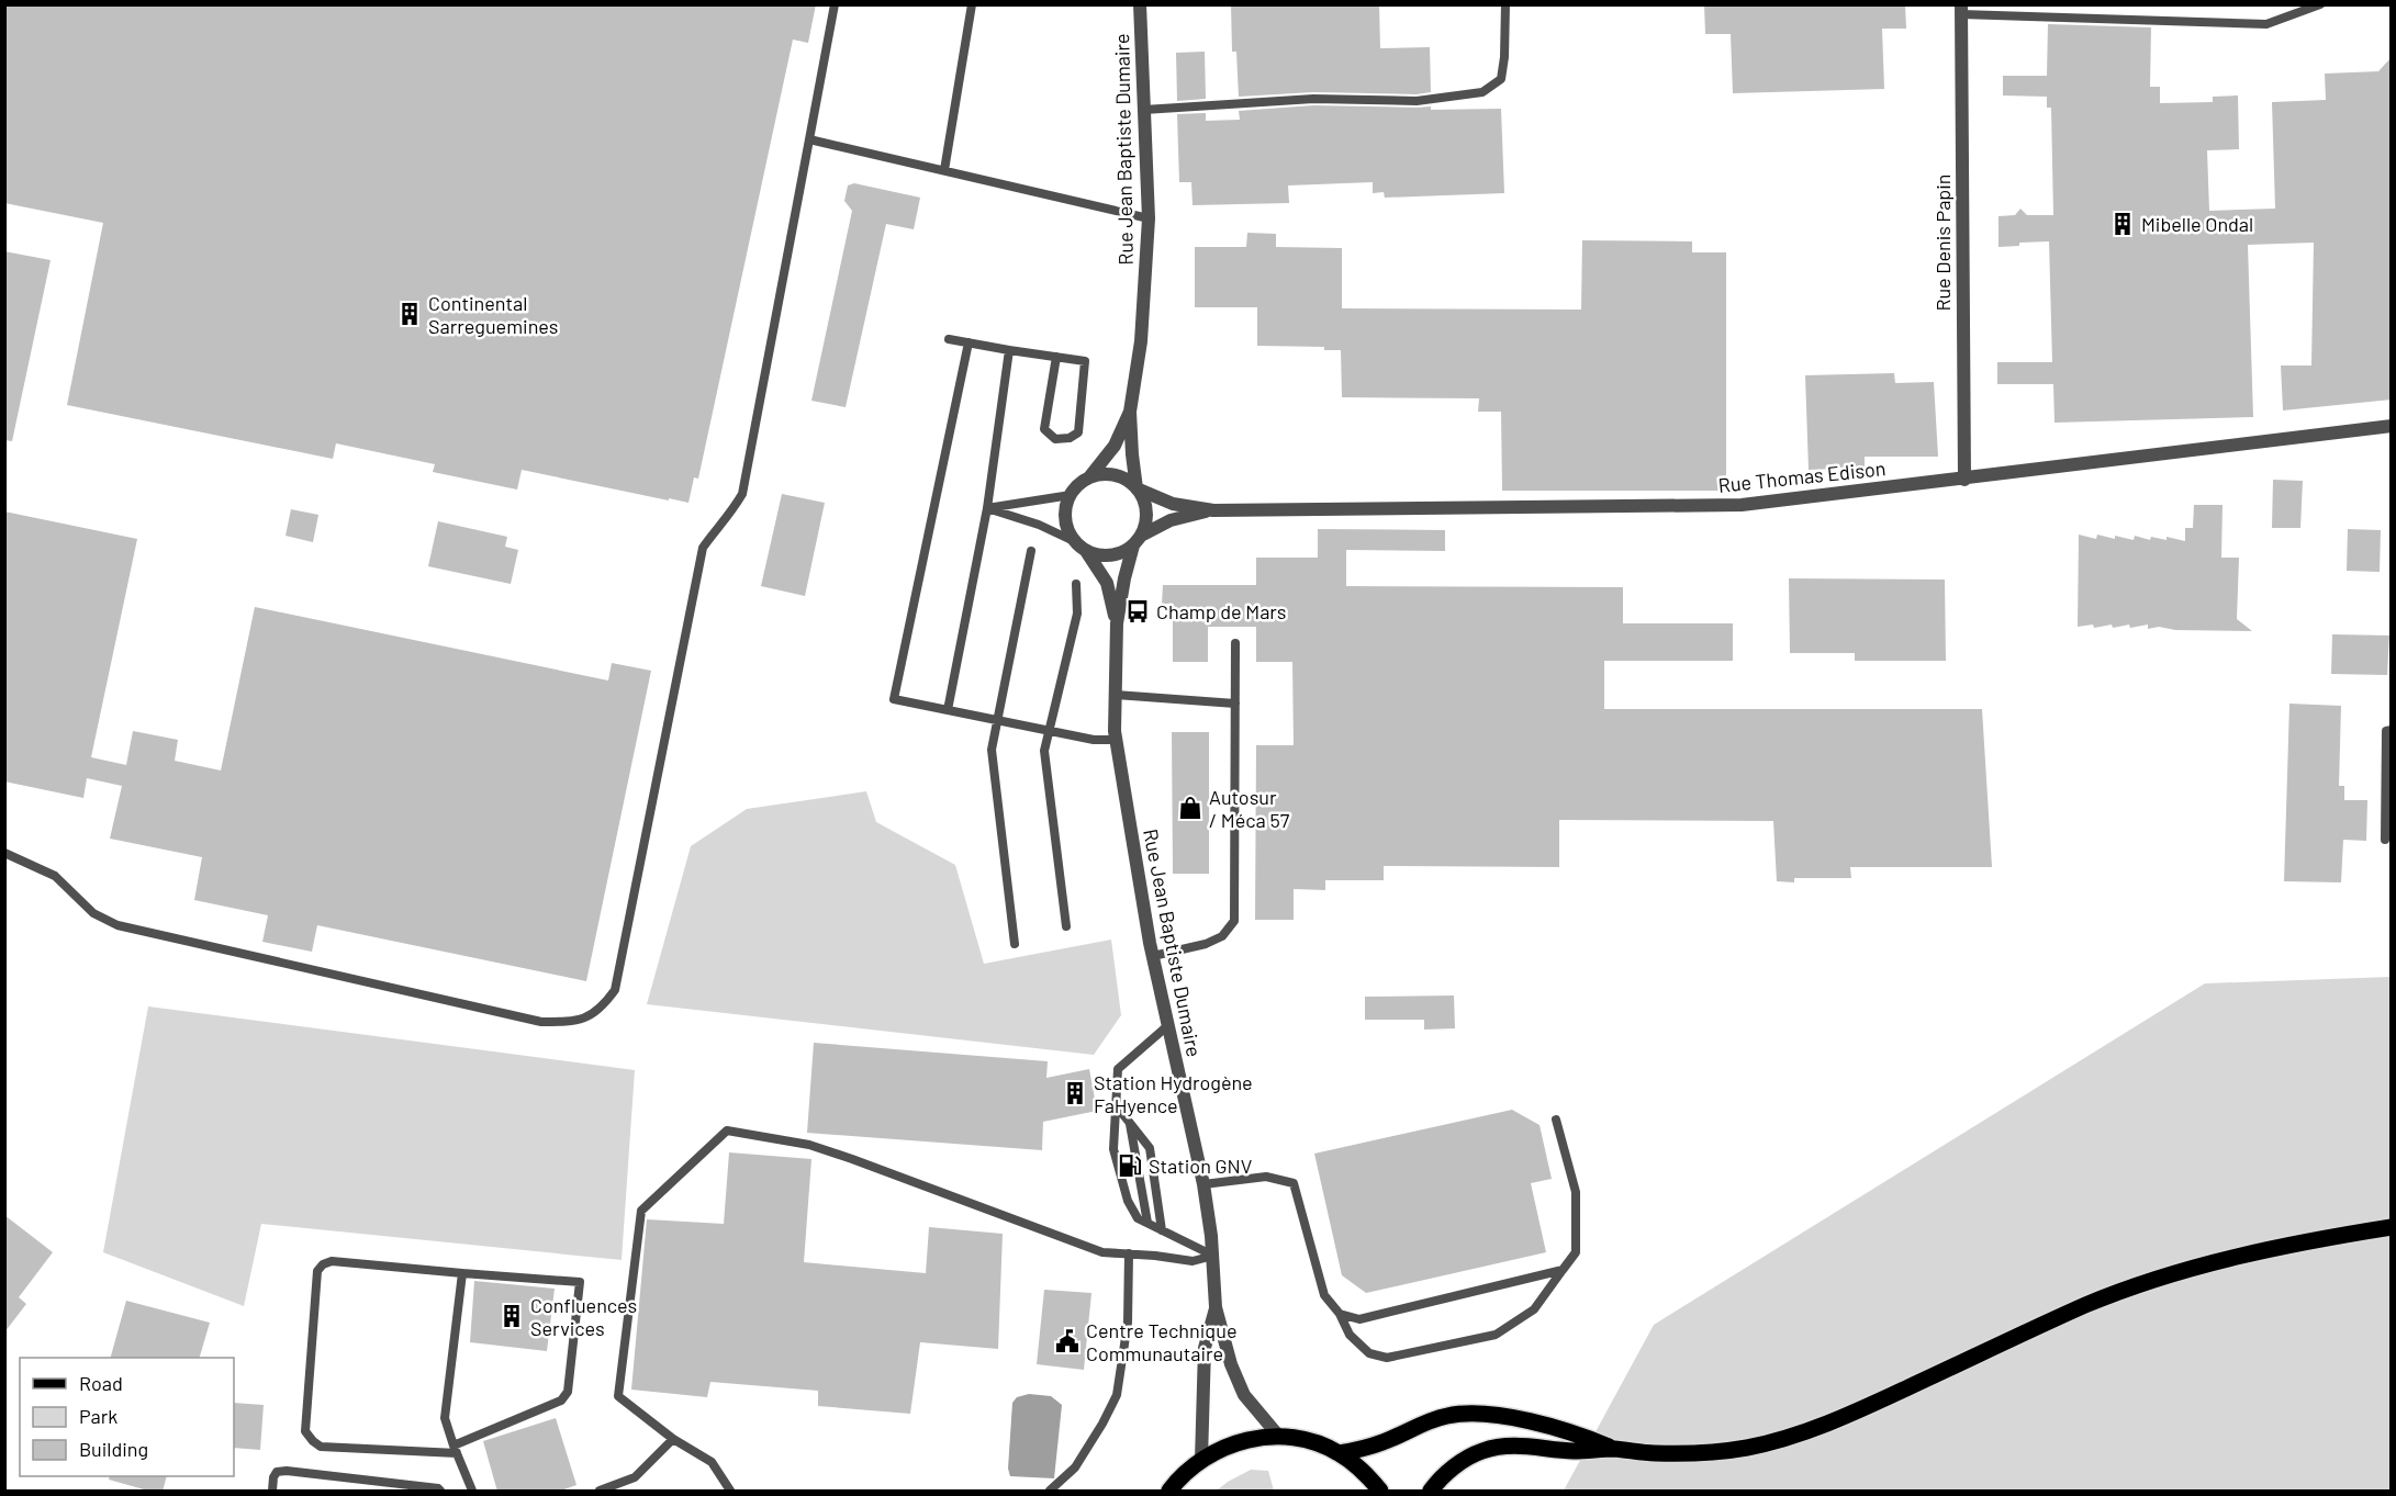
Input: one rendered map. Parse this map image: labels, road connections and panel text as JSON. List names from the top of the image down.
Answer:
{
  "streets": {
    "street": ["Rue Jean Baptiste Dumaire", "Rue Denis Papin", "Rue Thomas Edison"]
  },
  "crossings": [
    ["Rue Jean Baptiste Dumaire", "Rue Thomas Edison"],
    ["Rue Denis Papin", "Rue Thomas Edison"]
  ],
  "places": {
    "building": [
      "Mibelle Ondal",
      "Continental Sarreguemines",
      "Station Hydrogène FaHyence",
      "Confluences Services"
    ],
    "bus stop": ["Champ de Mars"],
    "shop": ["Autosur / Méca 57"],
    "fuel station": ["Station GNV"],
    "public building": ["Centre Technique Communautaire"]
  },
  "legend": ["Road", "Park", "Building"]
}
